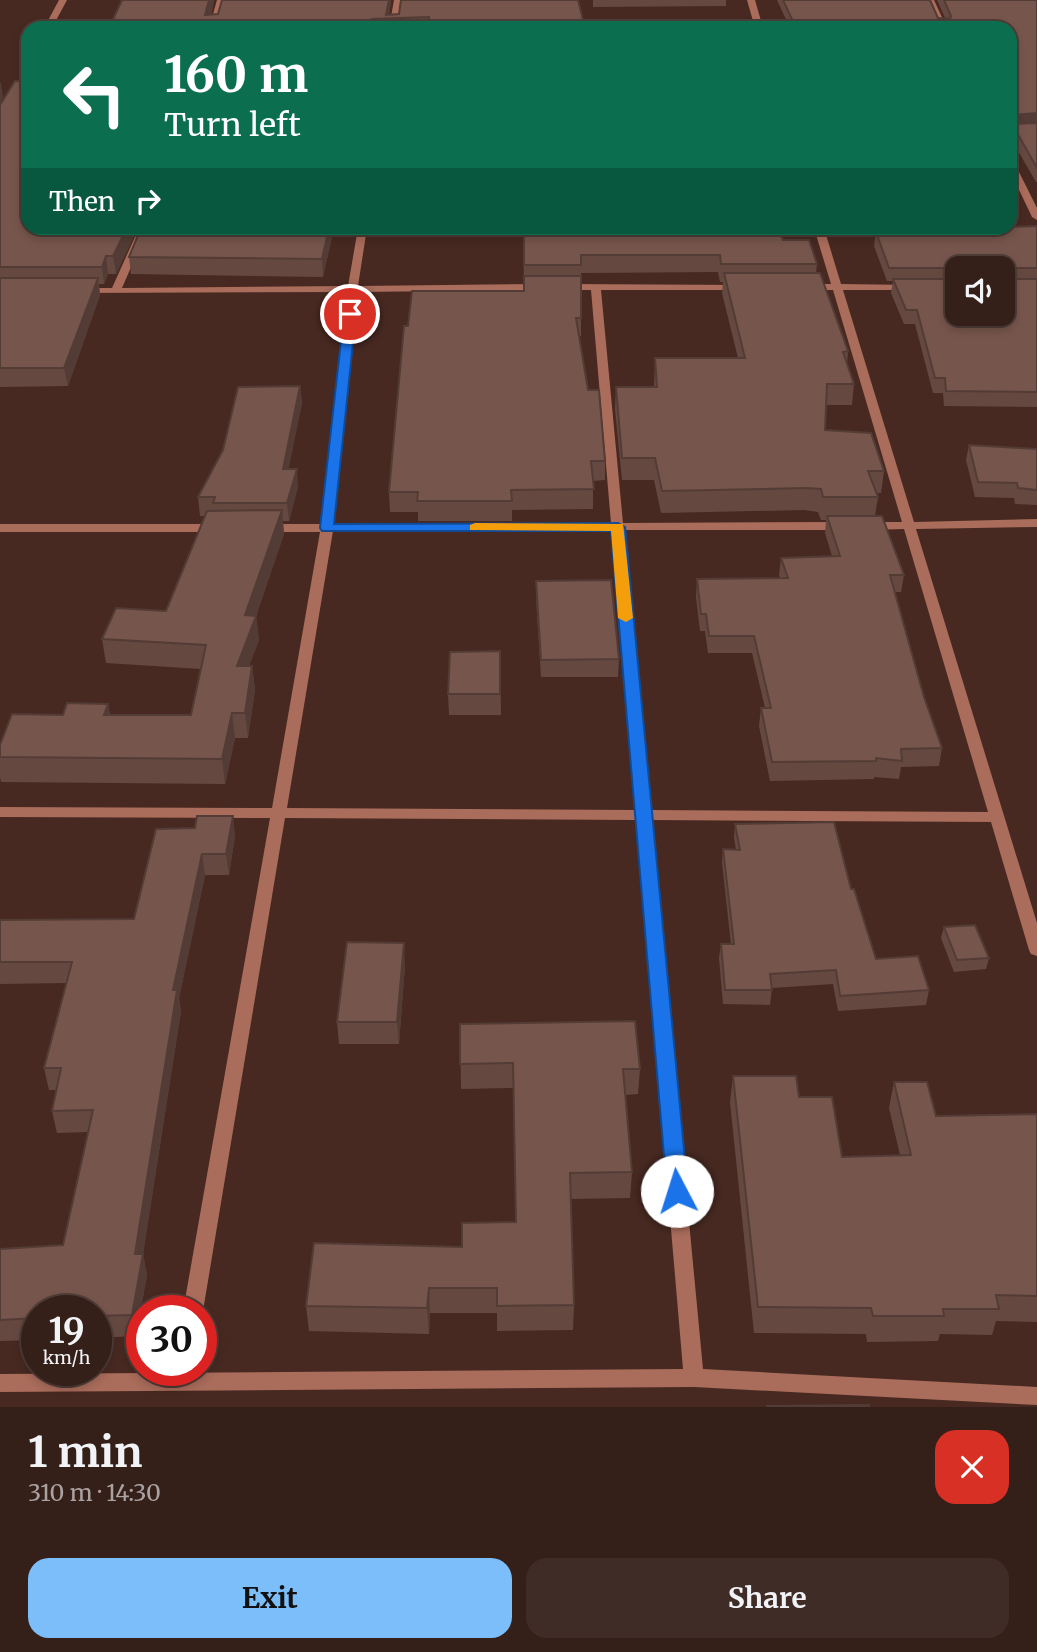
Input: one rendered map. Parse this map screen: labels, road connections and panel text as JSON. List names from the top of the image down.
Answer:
{
  "page": {
    "turn": ["160 m", "Turn left"],
    "then": "Then",
    "speed": "19 km/h",
    "limit": "30",
    "heading": ["1 min", "310 m · 14:30"],
    "buttons": ["Exit", "Share"]
  }
}
